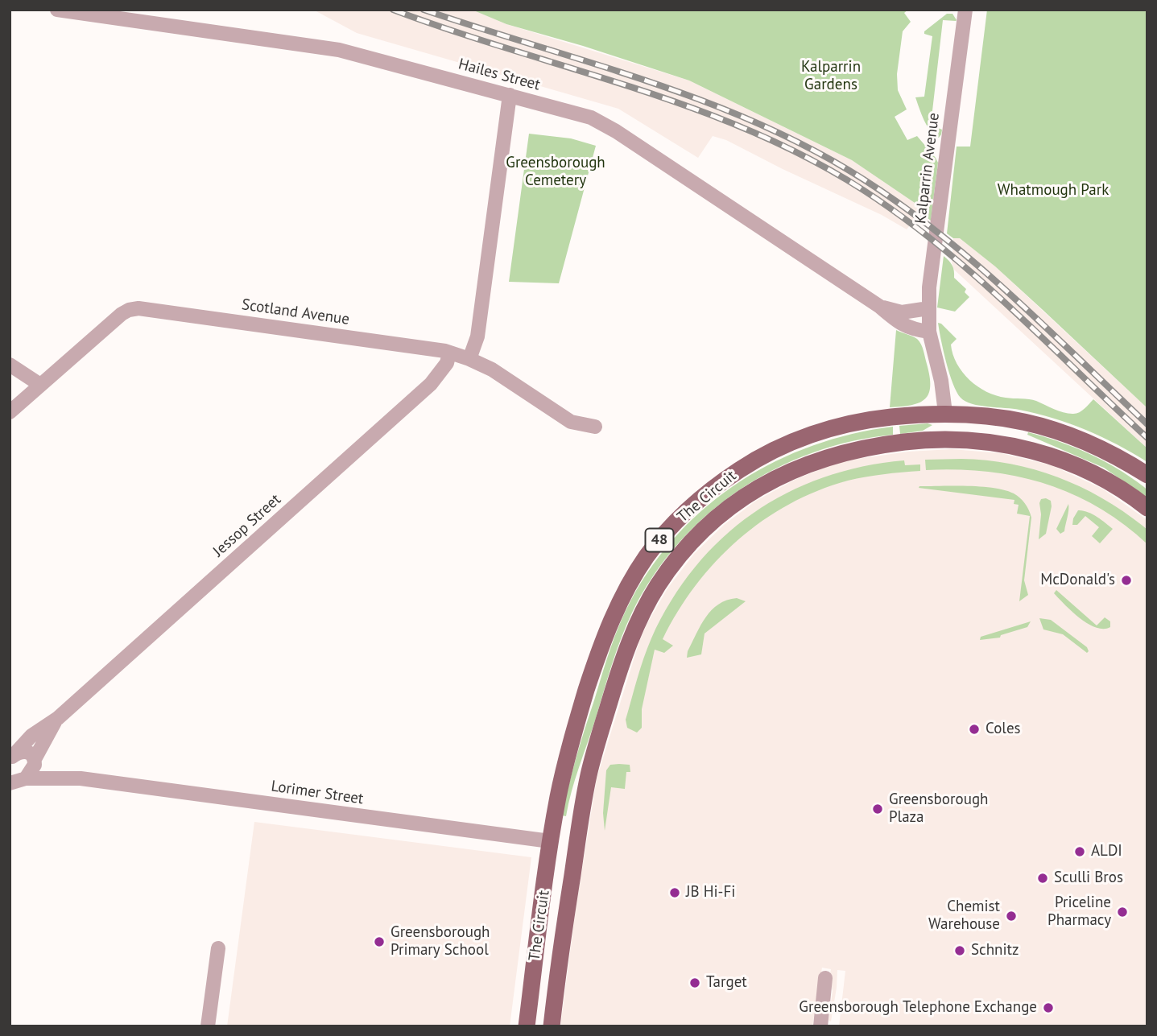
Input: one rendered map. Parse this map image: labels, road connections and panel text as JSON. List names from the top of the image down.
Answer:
{
  "streets": {
    "main road": ["The Circuit", "48"],
    "street": [
      "Hailes Street",
      "Kalparrin Avenue",
      "Scotland Avenue",
      "Jessop Street",
      "Lorimer Street"
    ]
  },
  "crossings": [
    ["Hailes Street", "Kalparrin Avenue"],
    ["Scotland Avenue", "Jessop Street"],
    ["The Circuit", "Lorimer Street"],
    ["Jessop Street", "Lorimer Street"]
  ],
  "parks": ["Kalparrin Gardens", "Greensborough Cemetery", "Whatmough Park"],
  "places": [
    "McDonald's",
    "Coles",
    "Greensborough Plaza",
    "ALDI",
    "Sculli Bros",
    "JB Hi-Fi",
    "Priceline Pharmacy",
    "Chemist Warehouse",
    "Greensborough Primary School",
    "Schnitz",
    "Target",
    "Greensborough Telephone Exchange"
  ]
}
